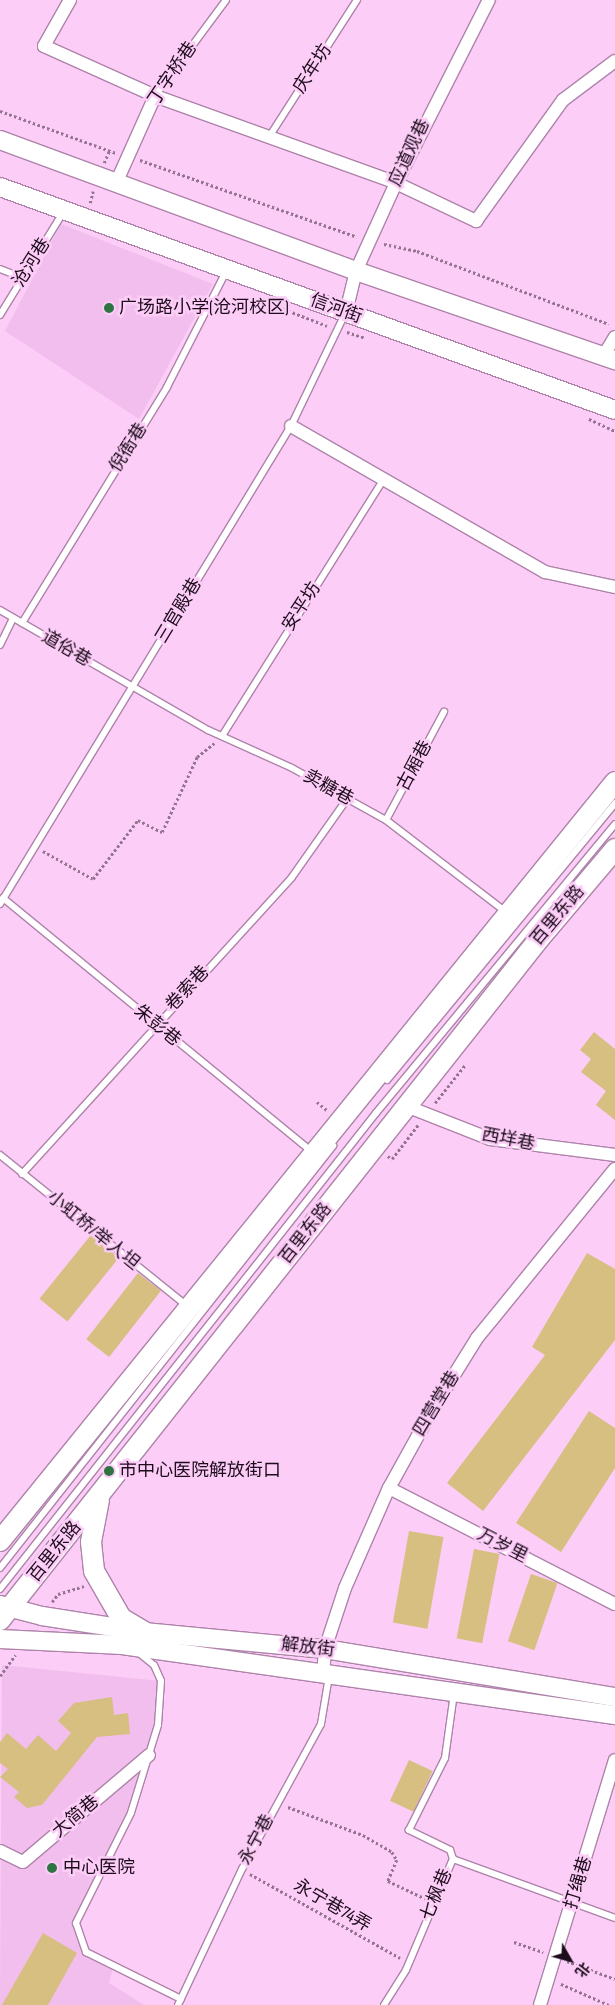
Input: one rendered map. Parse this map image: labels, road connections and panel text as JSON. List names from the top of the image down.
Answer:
{
  "streets": {
    "main road": ["信河街", "百里东路", "解放街"],
    "street": [
      "丁字桥巷",
      "应道观巷",
      "西垟巷",
      "四营堂巷",
      "万岁里",
      "大简巷",
      "打绳巷"
    ],
    "lane": [
      "庆年坊",
      "沧河巷",
      "倪衙巷",
      "安平坊",
      "三官殿巷",
      "道俗巷",
      "古厢巷",
      "卖糖巷",
      "卷索巷",
      "朱彭巷",
      "小虹桥/举人坦",
      "永宁巷",
      "七枫巷"
    ],
    "path": ["永宁巷74弄"]
  },
  "crossings": [
    ["应道观巷", "信河街"],
    ["应道观巷", "三官殿巷"],
    ["沧河巷", "信河街"],
    ["信河街", "倪衙巷"],
    ["信河街", "三官殿巷"],
    ["倪衙巷", "道俗巷"],
    ["安平坊", "卖糖巷"],
    ["三官殿巷", "道俗巷"],
    ["三官殿巷", "卖糖巷"],
    ["三官殿巷", "朱彭巷"],
    ["道俗巷", "卖糖巷"],
    ["古厢巷", "卖糖巷"],
    ["卖糖巷", "卷索巷"],
    ["百里东路", "西垟巷"],
    ["百里东路", "解放街"],
    ["卷索巷", "朱彭巷"],
    ["卷索巷", "小虹桥/举人坦"],
    ["四营堂巷", "万岁里"],
    ["四营堂巷", "解放街"],
    ["四营堂巷", "永宁巷"],
    ["解放街", "永宁巷"],
    ["解放街", "七枫巷"],
    ["永宁巷", "永宁巷74弄"],
    ["七枫巷", "永宁巷74弄"]
  ],
  "places": ["广场路小学(沧河校区)", "市中心医院解放街口", "中心医院"],
  "north": "bottom right"
}
